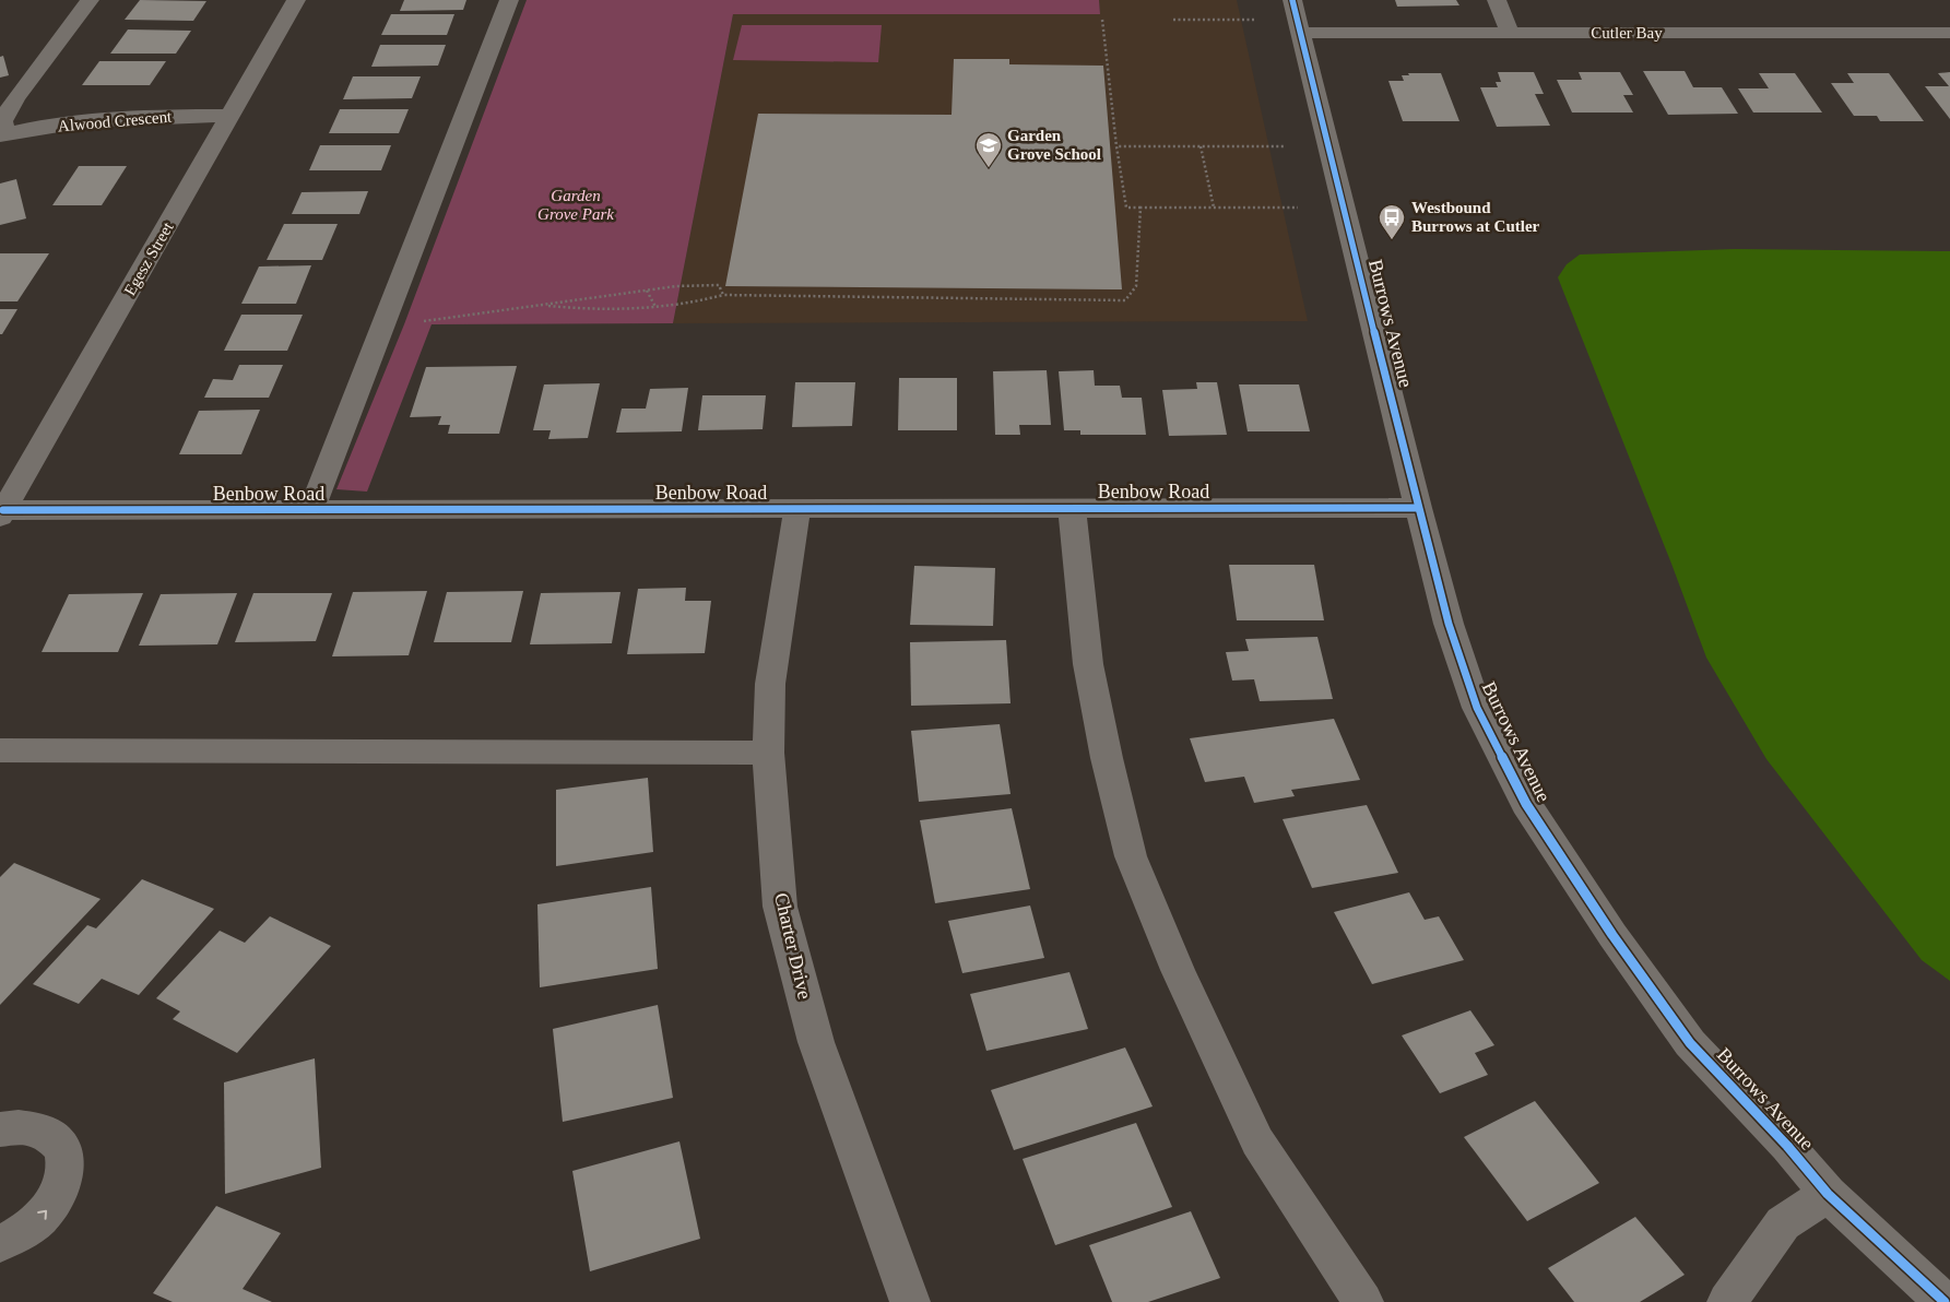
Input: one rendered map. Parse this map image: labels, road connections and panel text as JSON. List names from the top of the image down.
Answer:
{
  "streets": {
    "street": [
      "Cutler Bay",
      "Alwood Crescent",
      "Egesz Street",
      "Burrows Avenue",
      "Benbow Road",
      "Charter Drive"
    ]
  },
  "crossings": [
    ["Cutler Bay", "Burrows Avenue"],
    ["Alwood Crescent", "Egesz Street"],
    ["Egesz Street", "Benbow Road"],
    ["Burrows Avenue", "Benbow Road"],
    ["Benbow Road", "Charter Drive"]
  ],
  "parks": ["Garden Grove Park"],
  "places": {
    "school or university": ["Garden Grove School"],
    "bus stop": ["Westbound Burrows at Cutler"]
  }
}
